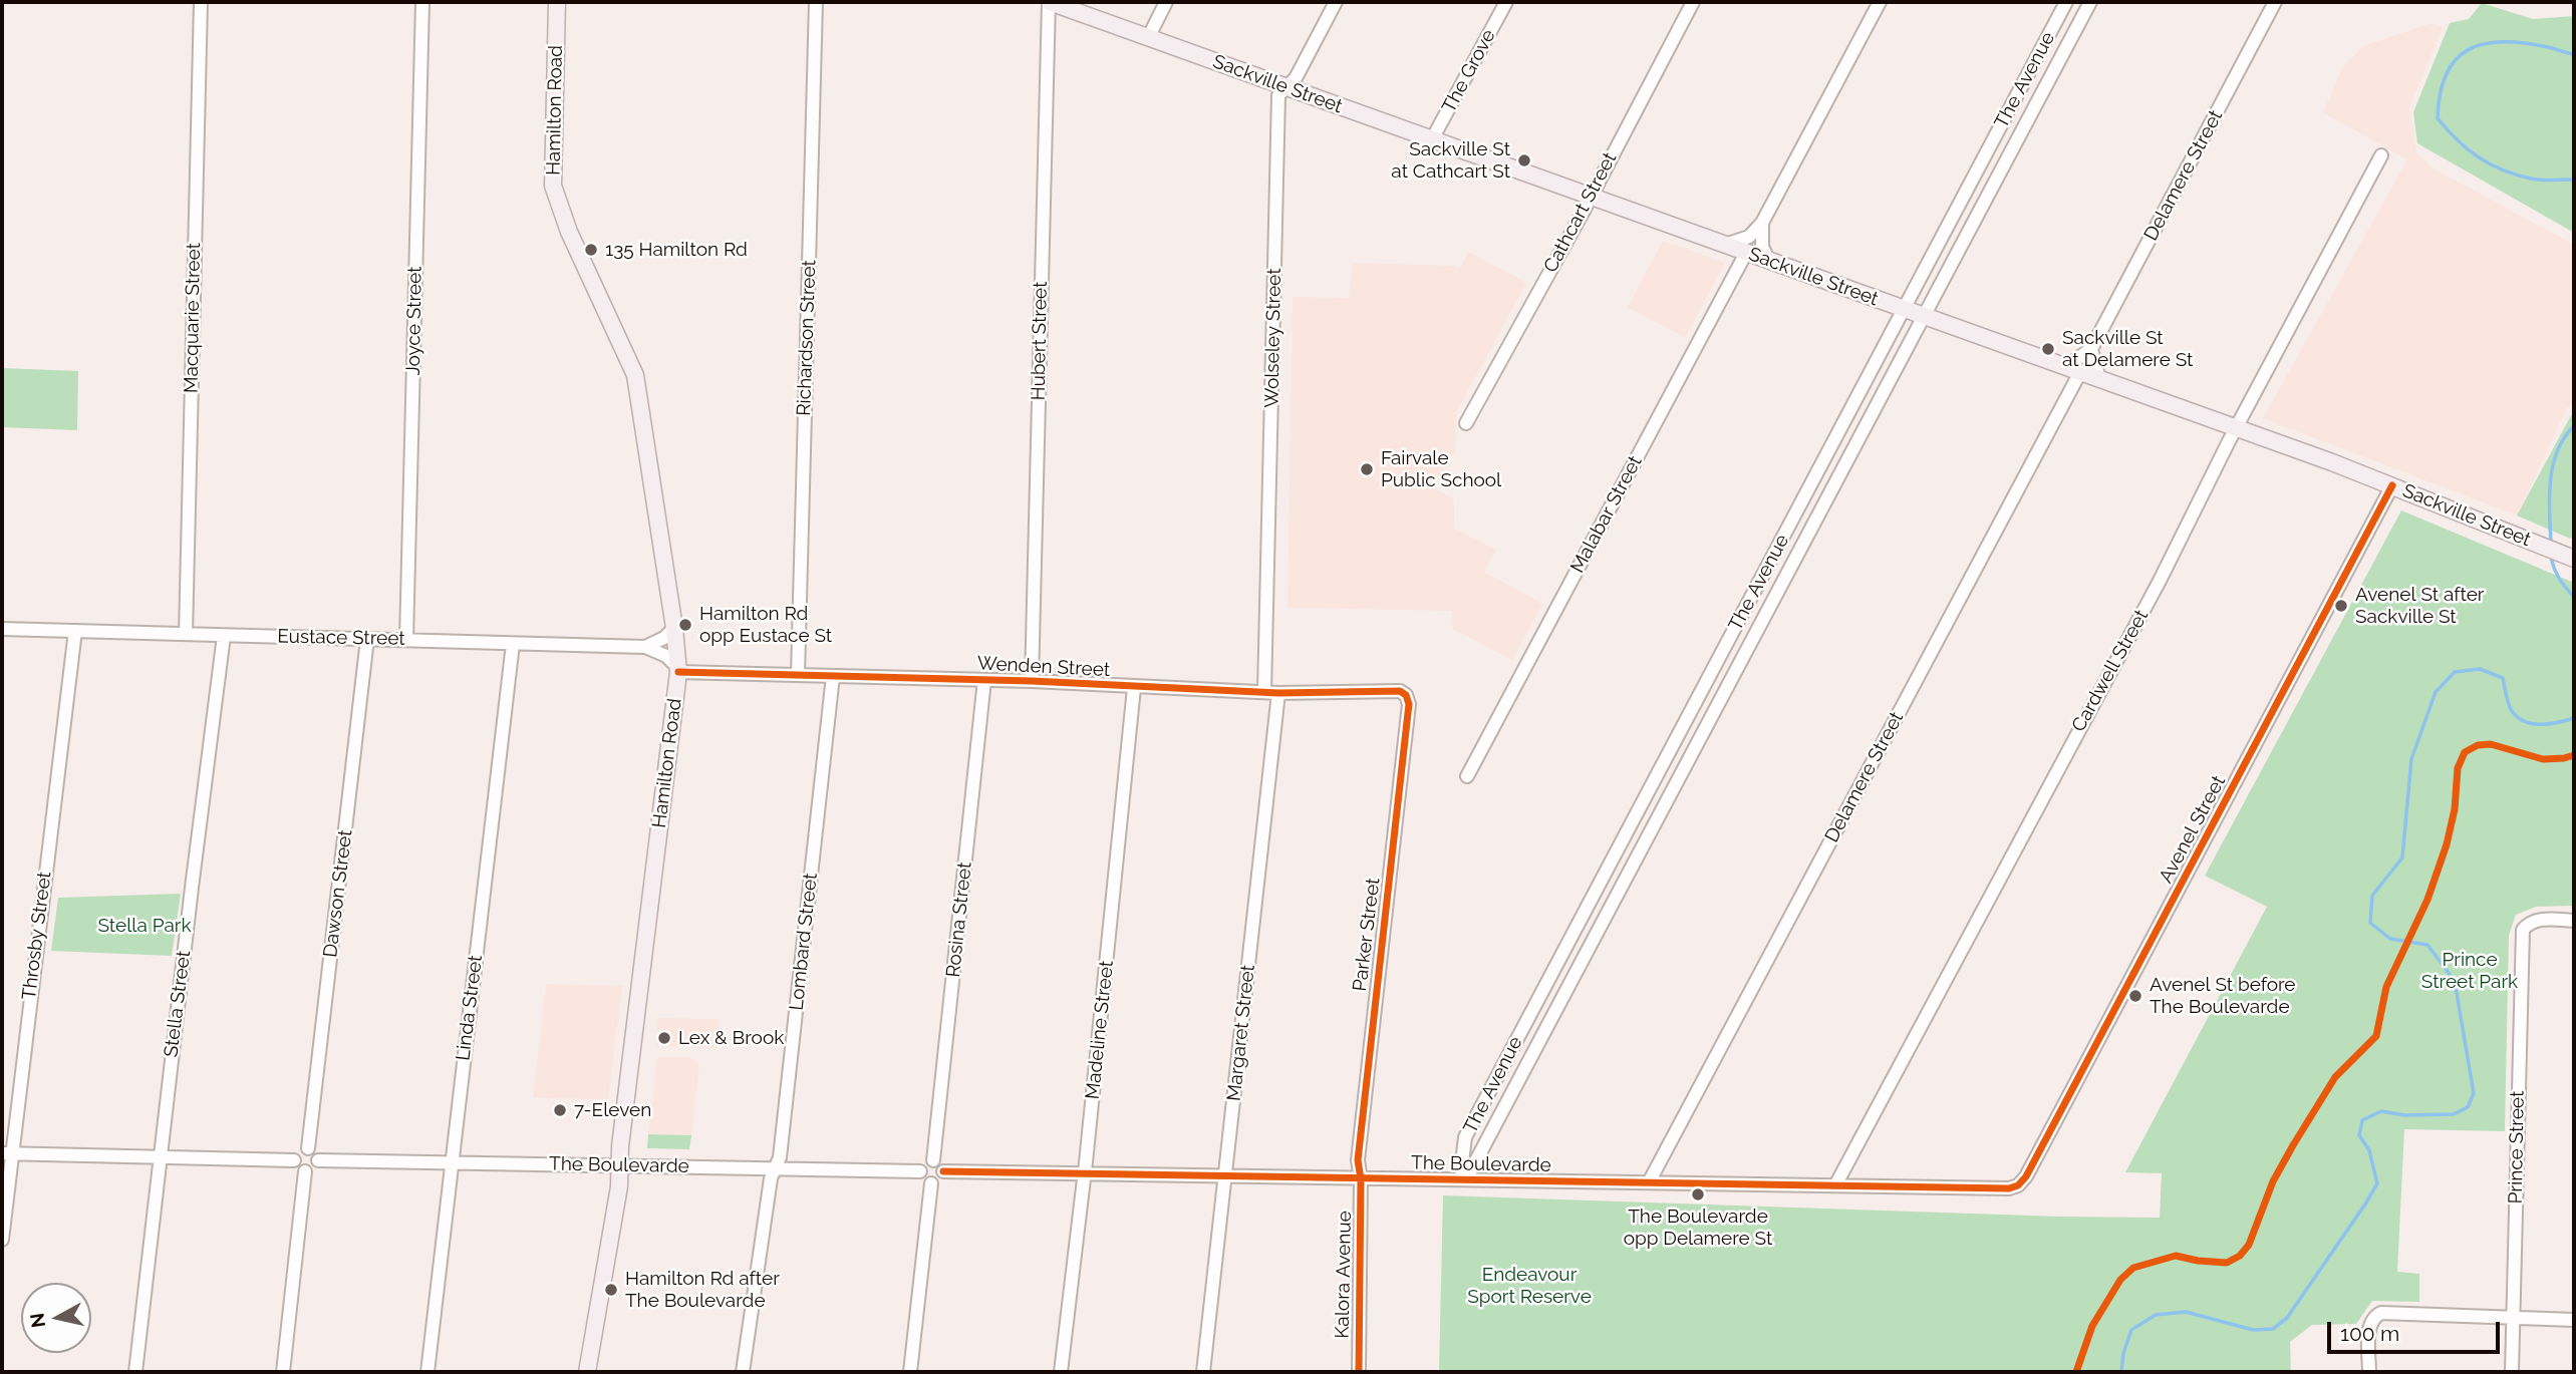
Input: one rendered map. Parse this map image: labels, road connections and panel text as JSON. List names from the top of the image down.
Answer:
{
  "streets": {
    "main road": ["Sackville Street", "Hamilton Road"],
    "street": [
      "The Grove",
      "The Avenue",
      "Delamere Street",
      "Cathcart Street",
      "Macquarie Street",
      "Joyce Street",
      "Richardson Street",
      "Wolseley Street",
      "Hubert Street",
      "Malabar Street",
      "Eustace Street",
      "Wenden Street",
      "Cardwell Street",
      "Avenel Street",
      "Dawson Street",
      "Rosina Street",
      "Parker Street",
      "Throsby Street",
      "Lombard Street",
      "Stella Street",
      "Linda Street",
      "Madeline Street",
      "Margaret Street",
      "Prince Street",
      "The Boulevarde",
      "Kalora Avenue"
    ]
  },
  "crossings": [
    ["The Grove", "Sackville Street"],
    ["The Avenue", "Sackville Street"],
    ["The Avenue", "The Boulevarde"],
    ["Sackville Street", "Delamere Street"],
    ["Sackville Street", "Cathcart Street"],
    ["Sackville Street", "Wolseley Street"],
    ["Sackville Street", "Hubert Street"],
    ["Sackville Street", "Malabar Street"],
    ["Sackville Street", "Cardwell Street"],
    ["Sackville Street", "Avenel Street"],
    ["Hamilton Road", "Wenden Street"],
    ["Hamilton Road", "The Boulevarde"],
    ["Delamere Street", "The Boulevarde"],
    ["Macquarie Street", "Eustace Street"],
    ["Joyce Street", "Eustace Street"],
    ["Richardson Street", "Wenden Street"],
    ["Wolseley Street", "Wenden Street"],
    ["Hubert Street", "Wenden Street"],
    ["Eustace Street", "Dawson Street"],
    ["Eustace Street", "Throsby Street"],
    ["Eustace Street", "Stella Street"],
    ["Eustace Street", "Linda Street"],
    ["Wenden Street", "Rosina Street"],
    ["Wenden Street", "Parker Street"],
    ["Wenden Street", "Lombard Street"],
    ["Wenden Street", "Madeline Street"],
    ["Wenden Street", "Margaret Street"],
    ["Cardwell Street", "The Boulevarde"],
    ["Avenel Street", "The Boulevarde"],
    ["Dawson Street", "The Boulevarde"],
    ["Rosina Street", "The Boulevarde"],
    ["Parker Street", "The Boulevarde"],
    ["Parker Street", "Kalora Avenue"],
    ["Lombard Street", "The Boulevarde"],
    ["Linda Street", "The Boulevarde"],
    ["Madeline Street", "The Boulevarde"],
    ["Margaret Street", "The Boulevarde"],
    ["The Boulevarde", "Kalora Avenue"]
  ],
  "parks": ["Stella Park", "Prince Street Park", "Endeavour Sport Reserve"],
  "places": [
    "Sackville St at Cathcart St",
    "135 Hamilton Rd",
    "Sackville St at Delamere St",
    "Fairvale Public School",
    "Avenel St after Sackville St",
    "Hamilton Rd opp Eustace St",
    "Avenel St before The Boulevarde",
    "Lex & Brook",
    "7-Eleven",
    "The Boulevarde opp Delamere St",
    "Hamilton Rd after The Boulevarde"
  ],
  "scale_bar": "100 m",
  "north": "left"
}
